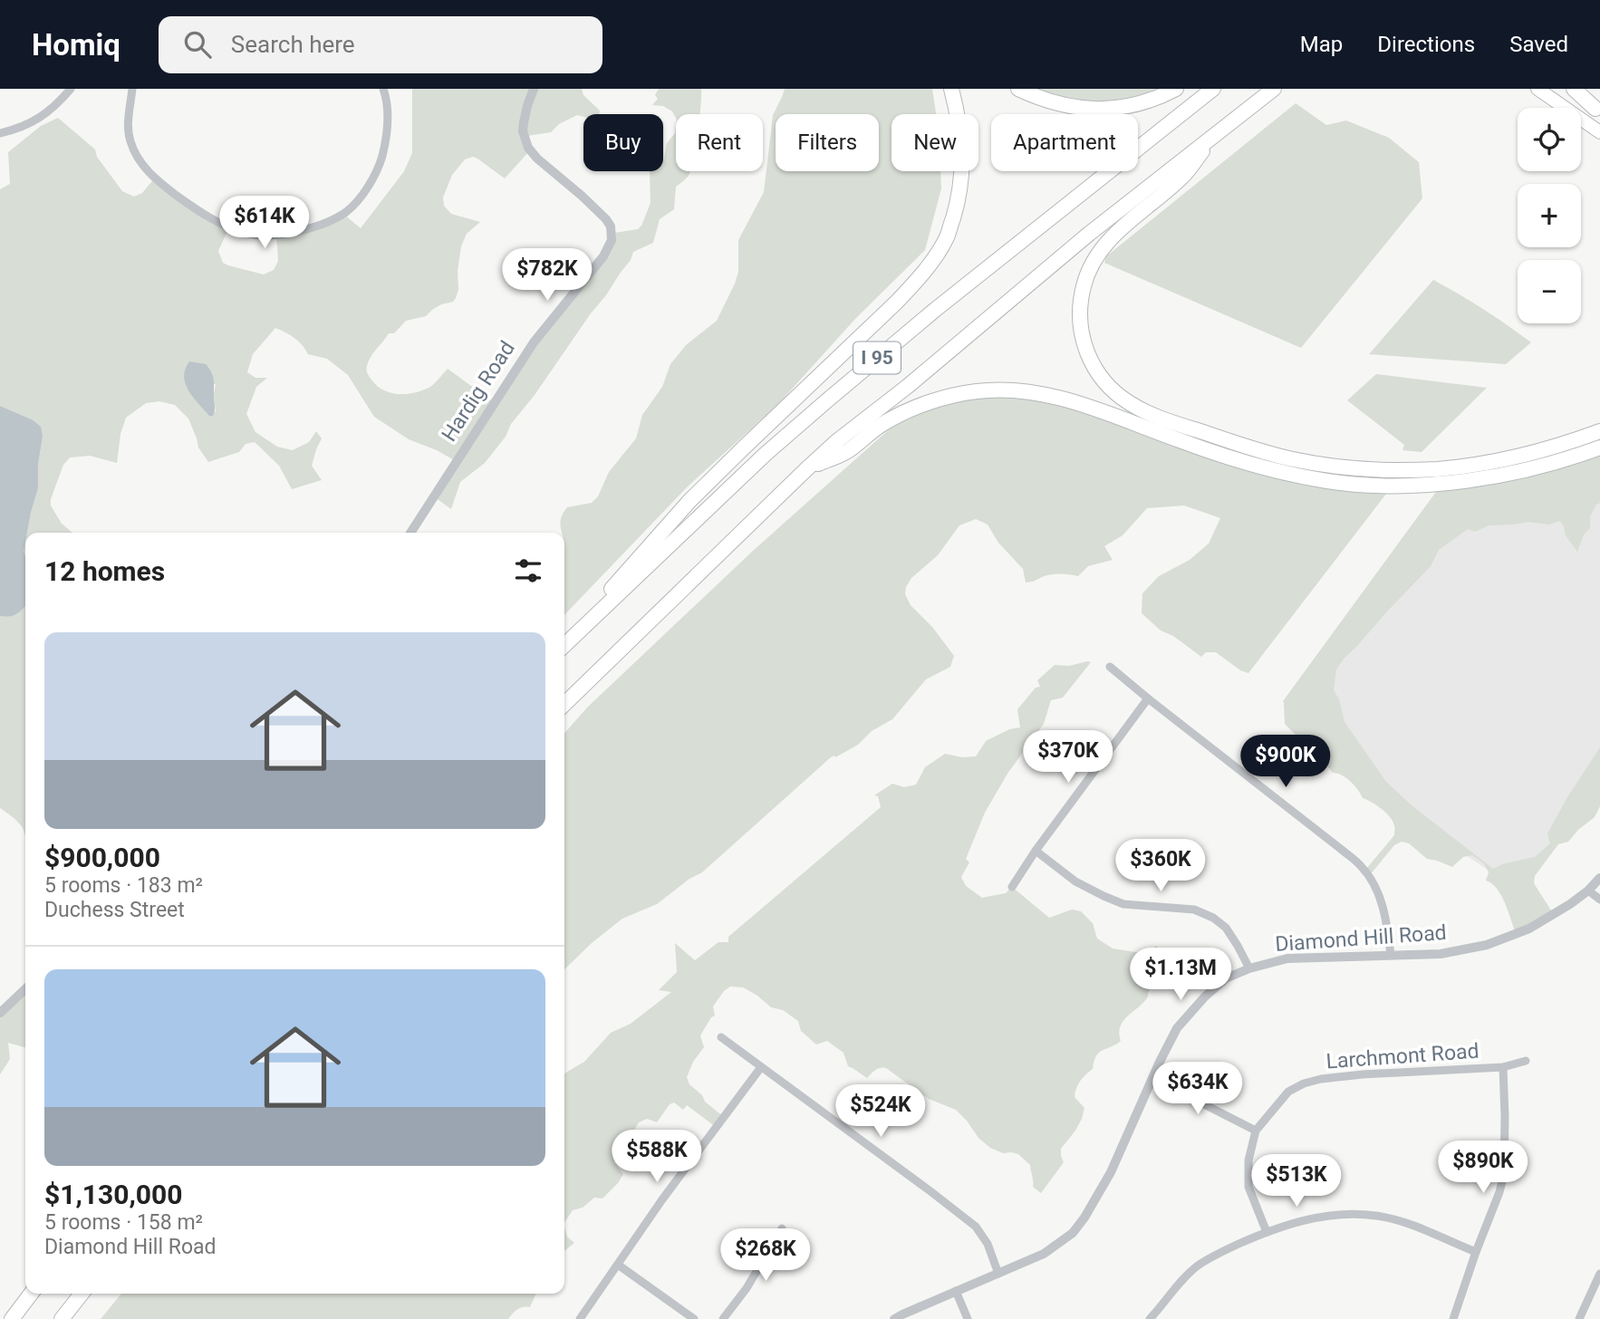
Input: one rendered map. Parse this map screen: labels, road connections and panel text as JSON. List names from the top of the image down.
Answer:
{
  "streets": {
    "highway": ["I 95"],
    "street": ["Hardig Road", "Diamond Hill Road", "Larchmont Road"]
  },
  "page": {
    "header": "Homiq",
    "search": "Search here",
    "nav": ["Map", "Directions", "Saved"],
    "map_buttons": ["+", "−"],
    "chip": [
      "Buy",
      "Rent",
      "Filters",
      "New",
      "Apartment"
    ],
    "price": [
      "$614K",
      "$782K",
      "$370K",
      "$900K",
      "$360K",
      "$1.13M",
      "$634K",
      "$524K",
      "$588K",
      "$890K",
      "$513K",
      "$268K"
    ],
    "heading": "12 homes",
    "list": [
      {
        "name": "$900,000",
        "note": "5 rooms · 183 m² · Duchess Street"
      },
      {
        "name": "$1,130,000",
        "note": "5 rooms · 158 m² · Diamond Hill Road"
      }
    ]
  }
}
